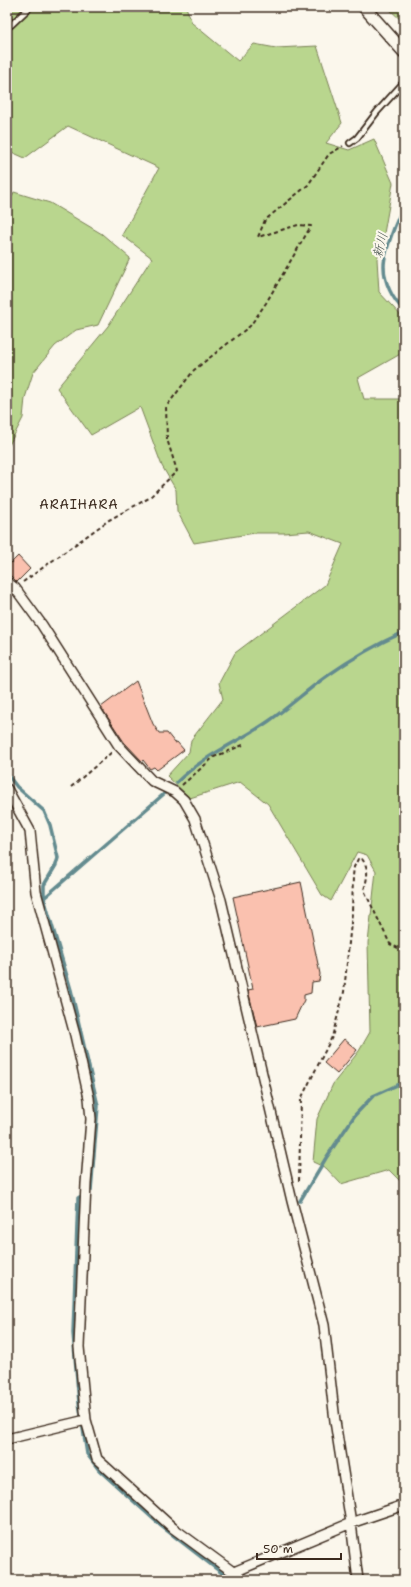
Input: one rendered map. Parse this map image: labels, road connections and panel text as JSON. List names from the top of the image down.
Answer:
{
  "districts": ["ARAIHARA"],
  "water": ["新川"],
  "scale_bar": "50 m"
}
